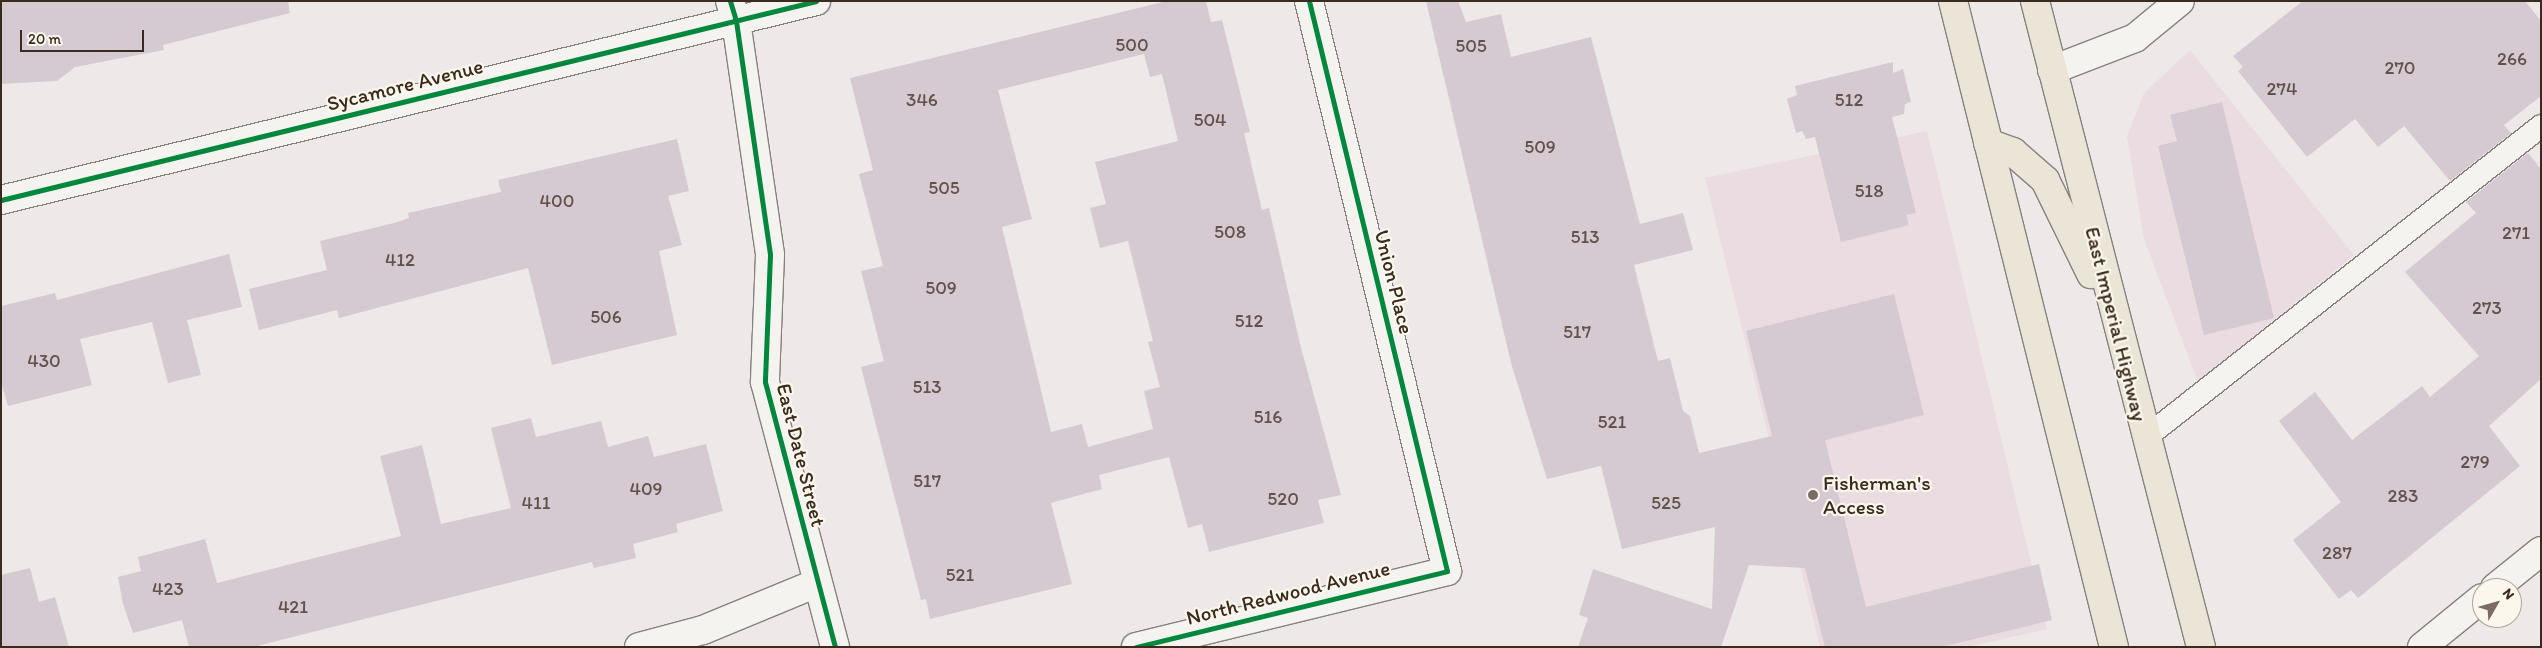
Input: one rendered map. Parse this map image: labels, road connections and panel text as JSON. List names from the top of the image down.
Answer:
{
  "streets": {
    "main road": ["East Imperial Highway"],
    "street": [
      "Sycamore Avenue",
      "Union Place",
      "East Date Street",
      "North Redwood Avenue"
    ]
  },
  "crossings": [
    ["Sycamore Avenue", "East Date Street"],
    ["Union Place", "North Redwood Avenue"]
  ],
  "places": ["Fisherman's Access"],
  "house_numbers": [
    "500",
    "505",
    "266",
    "270",
    "274",
    "346",
    "512",
    "504",
    "509",
    "505",
    "518",
    "400",
    "508",
    "271",
    "513",
    "412",
    "509",
    "273",
    "506",
    "512",
    "517",
    "430",
    "513",
    "516",
    "521",
    "279",
    "517",
    "409",
    "283",
    "520",
    "411",
    "525",
    "287",
    "521",
    "423",
    "421"
  ],
  "scale_bar": "20 m",
  "north": "top right"
}
